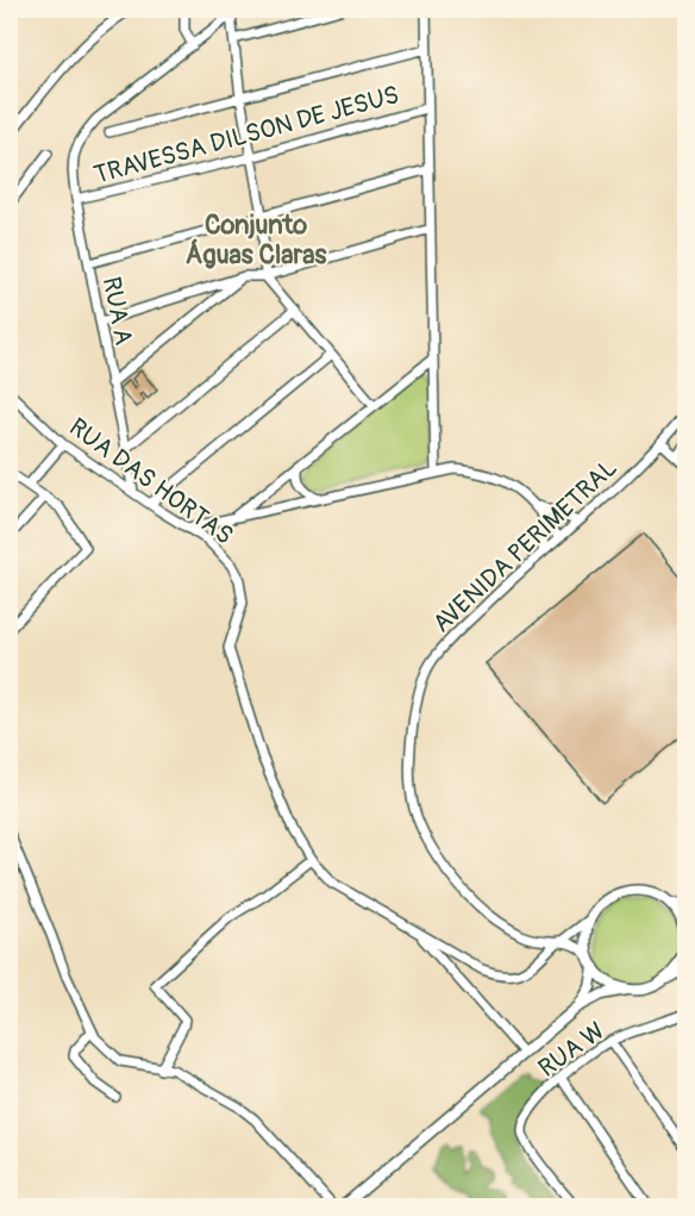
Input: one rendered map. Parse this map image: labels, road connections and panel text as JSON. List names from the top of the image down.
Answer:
{
  "streets": {
    "street": [
      "TRAVESSA DILSON DE JESUS",
      "RUA A",
      "RUA DAS HORTAS",
      "AVENIDA PERIMETRAL",
      "RUA W"
    ]
  },
  "crossings": [
    ["TRAVESSA DILSON DE JESUS", "RUA A"],
    ["RUA A", "RUA DAS HORTAS"],
    ["RUA DAS HORTAS", "AVENIDA PERIMETRAL"]
  ],
  "districts": ["Conjunto Águas Claras"]
}
